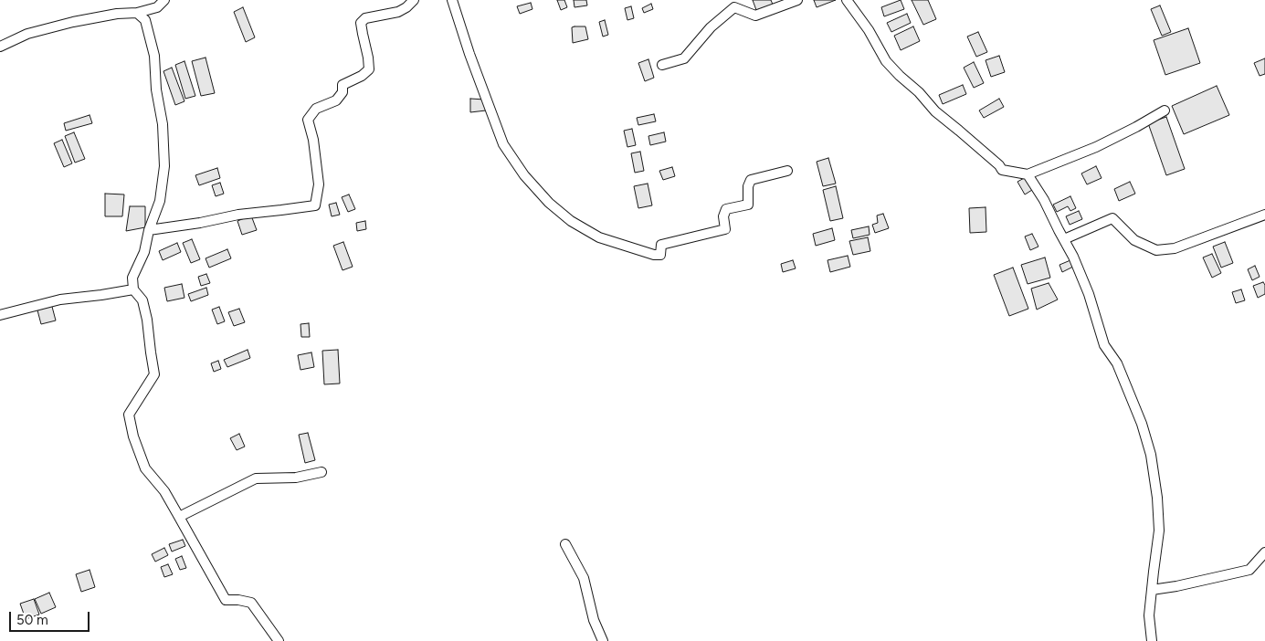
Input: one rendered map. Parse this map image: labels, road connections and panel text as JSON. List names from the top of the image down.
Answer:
{
  "scale_bar": "50 m"
}
